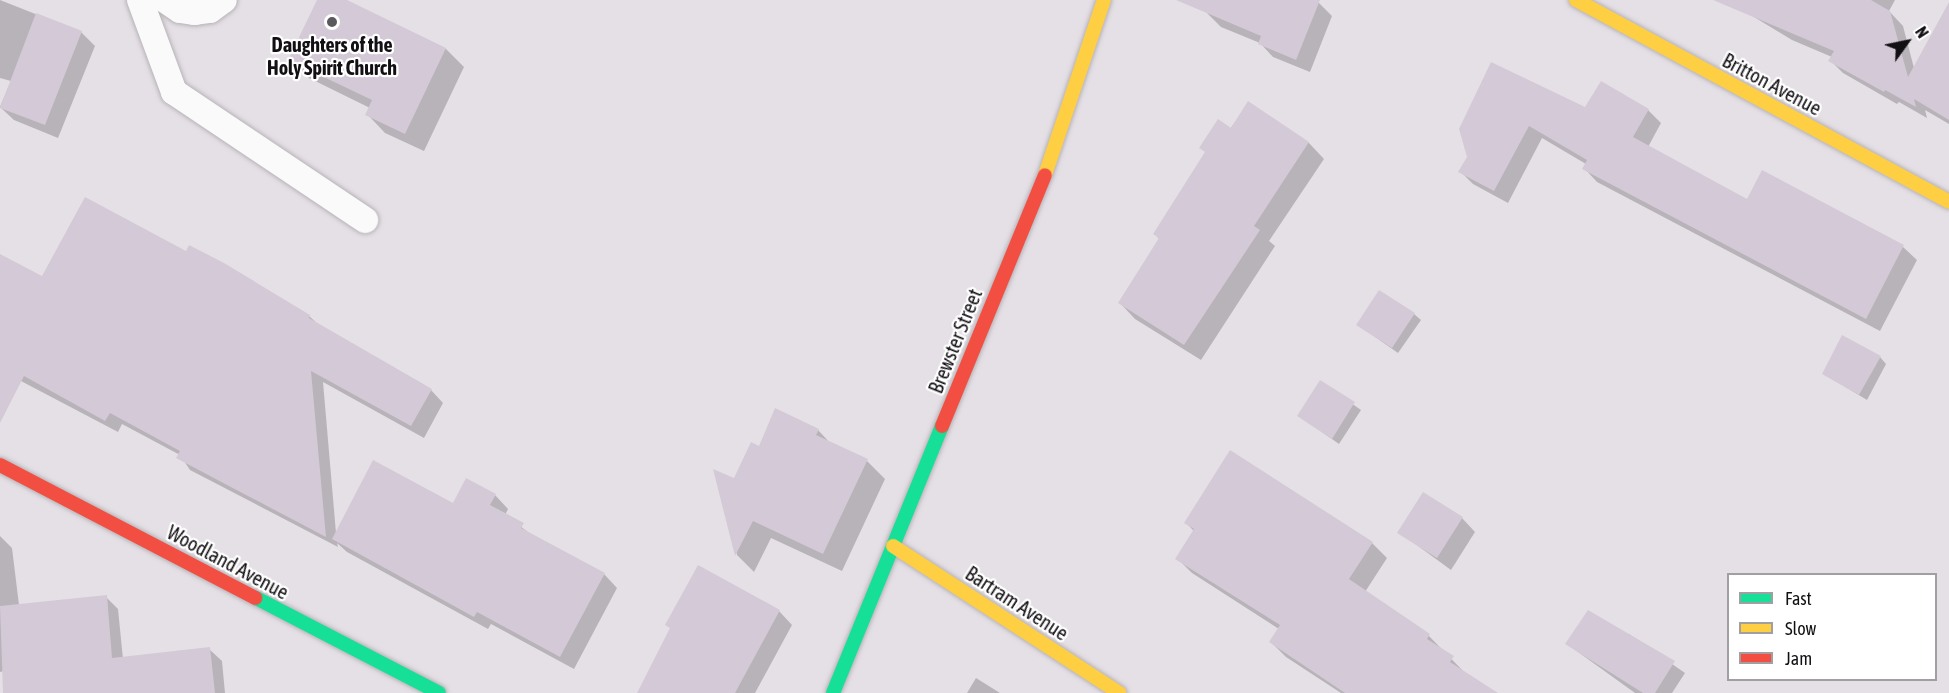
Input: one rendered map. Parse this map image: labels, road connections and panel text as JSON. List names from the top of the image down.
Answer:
{
  "streets": {
    "street": [
      "Britton Avenue",
      "Brewster Street",
      "Woodland Avenue",
      "Bartram Avenue"
    ]
  },
  "crossings": [
    ["Brewster Street", "Bartram Avenue"]
  ],
  "places": ["Daughters of the Holy Spirit Church"],
  "legend": ["Fast", "Slow", "Jam"],
  "north": "top right"
}
